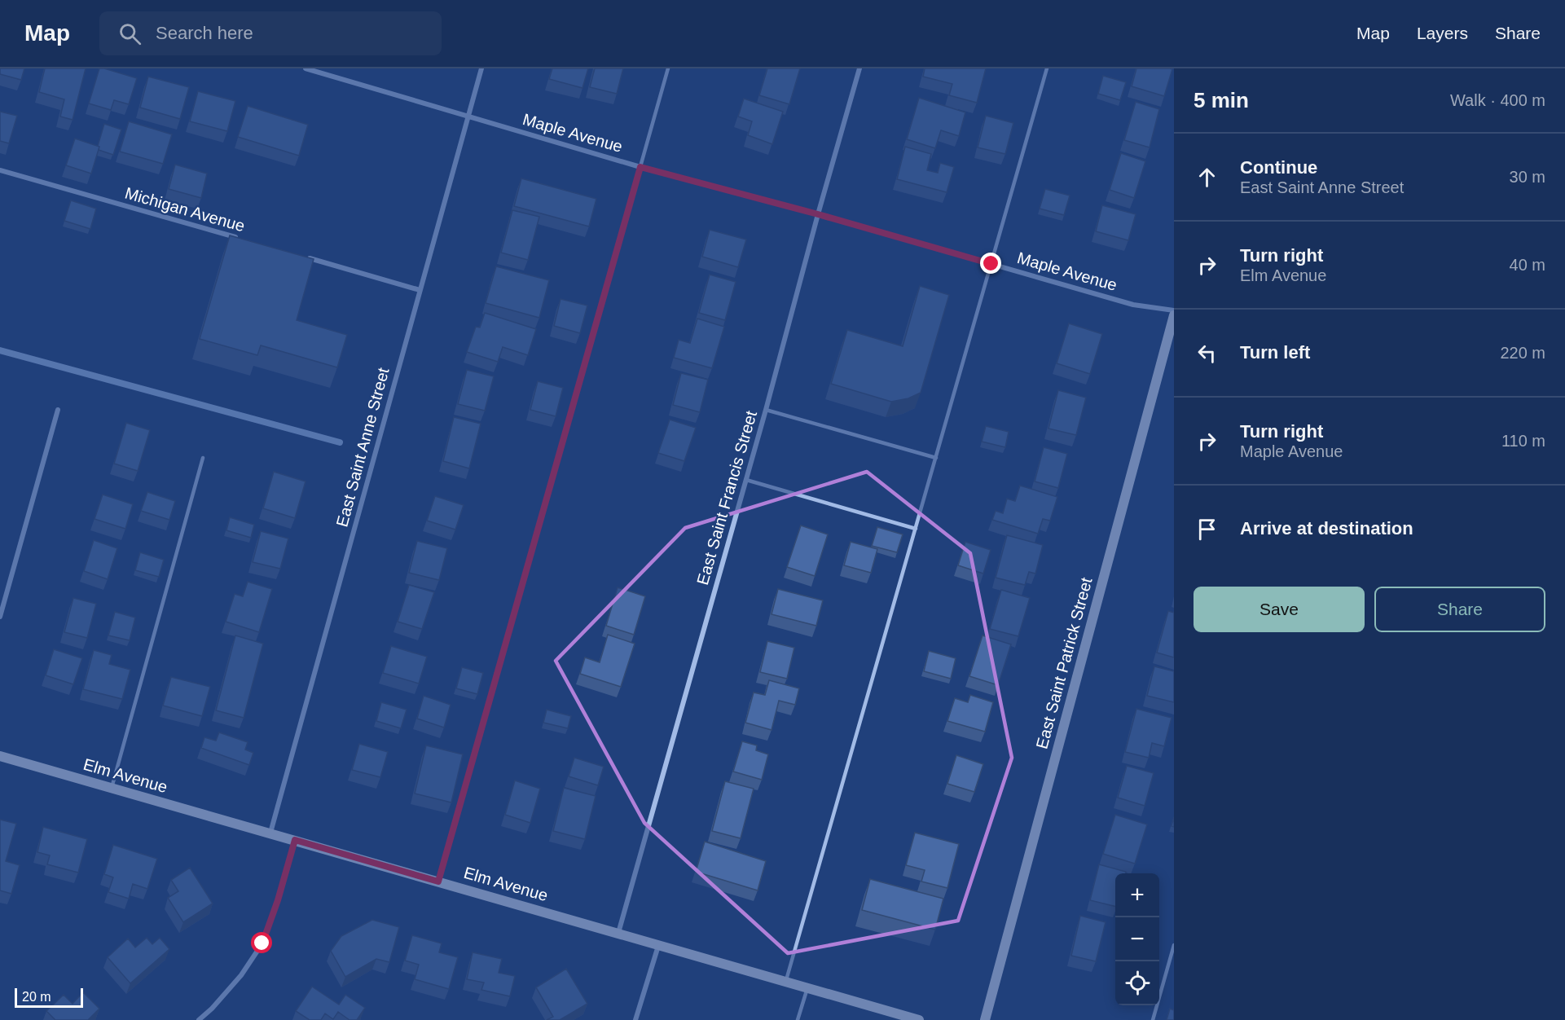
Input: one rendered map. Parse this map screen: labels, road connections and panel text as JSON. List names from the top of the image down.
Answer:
{
  "streets": {
    "street": [
      "Maple Avenue",
      "Michigan Avenue",
      "East Saint Anne Street",
      "East Saint Francis Street",
      "East Saint Patrick Street",
      "Elm Avenue"
    ]
  },
  "crossings": [
    ["Maple Avenue", "East Saint Anne Street"],
    ["Maple Avenue", "East Saint Francis Street"],
    ["East Saint Anne Street", "Elm Avenue"],
    ["East Saint Francis Street", "Elm Avenue"]
  ],
  "scale_bar": "20 m",
  "page": {
    "header": "Map",
    "search": "Search here",
    "nav": ["Map", "Layers", "Share"],
    "heading": ["5 min", "Walk · 400 m"],
    "list": [
      ["Continue", "East Saint Anne Street", "30 m"],
      ["Turn right", "Elm Avenue", "40 m"],
      ["Turn left", "220 m"],
      ["Turn right", "Maple Avenue", "110 m"],
      "Arrive at destination"
    ],
    "buttons": ["Save", "Share"],
    "map_buttons": ["+", "−"],
    "scale": "20 m"
  }
}
